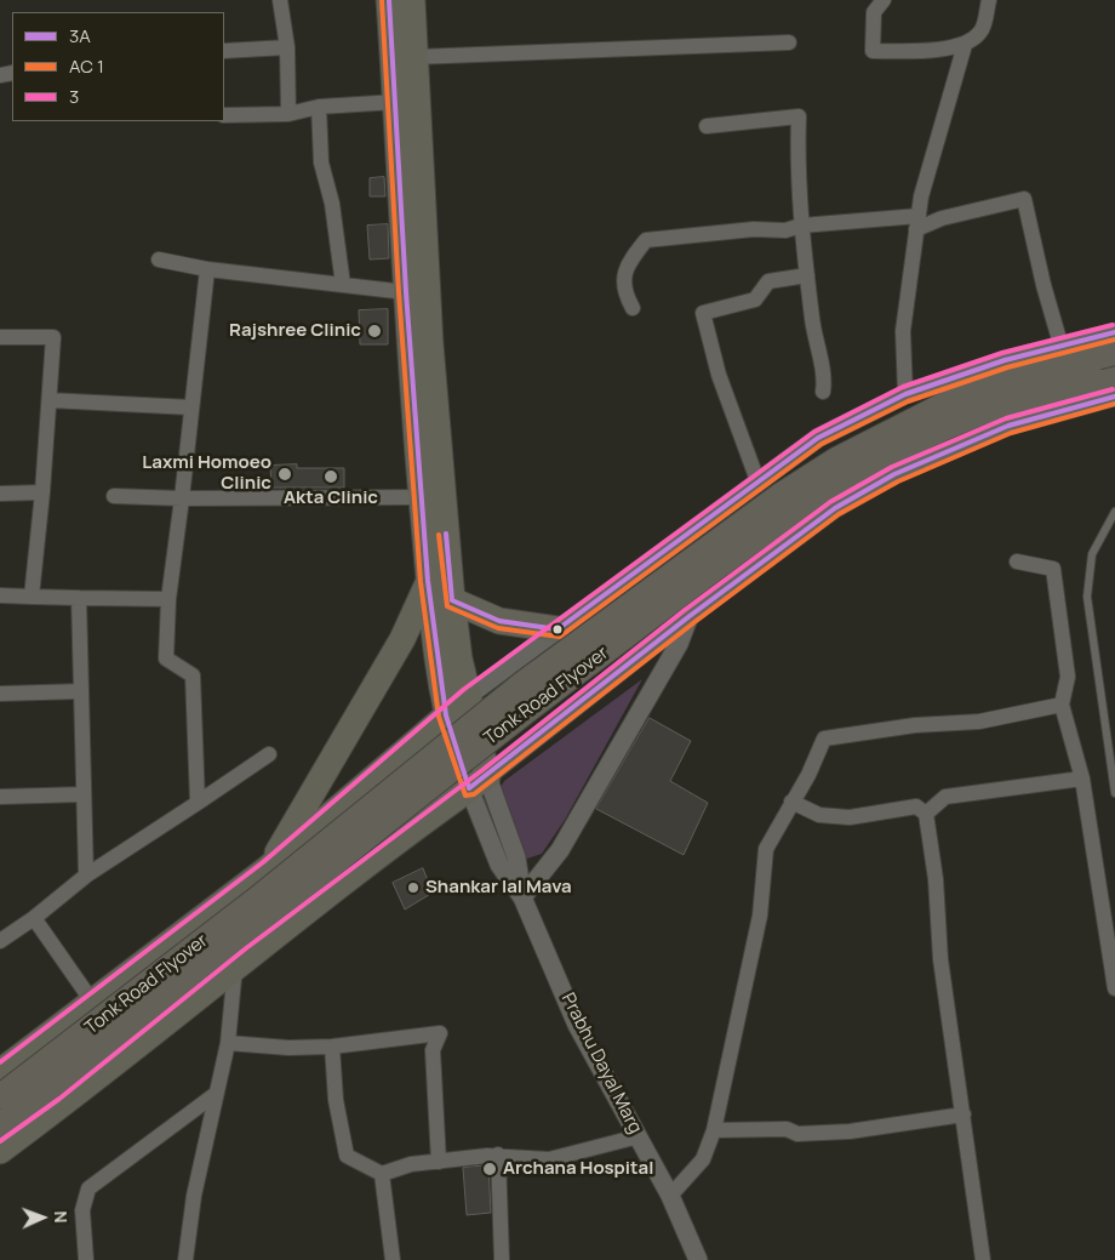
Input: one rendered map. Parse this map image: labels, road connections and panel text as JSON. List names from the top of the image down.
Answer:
{
  "streets": {
    "main road": ["Tonk Road Flyover"],
    "street": ["Prabhu Dayal Marg"]
  },
  "places": [
    "Rajshree Clinic",
    "Laxmi Homoeo Clinic",
    "Akta Clinic",
    "Shankar lal Mava",
    "Archana Hospital"
  ],
  "lines": ["transit line 3A", "transit line 3"],
  "legend": ["3A", "AC 1", "3"],
  "north": "right"
}
